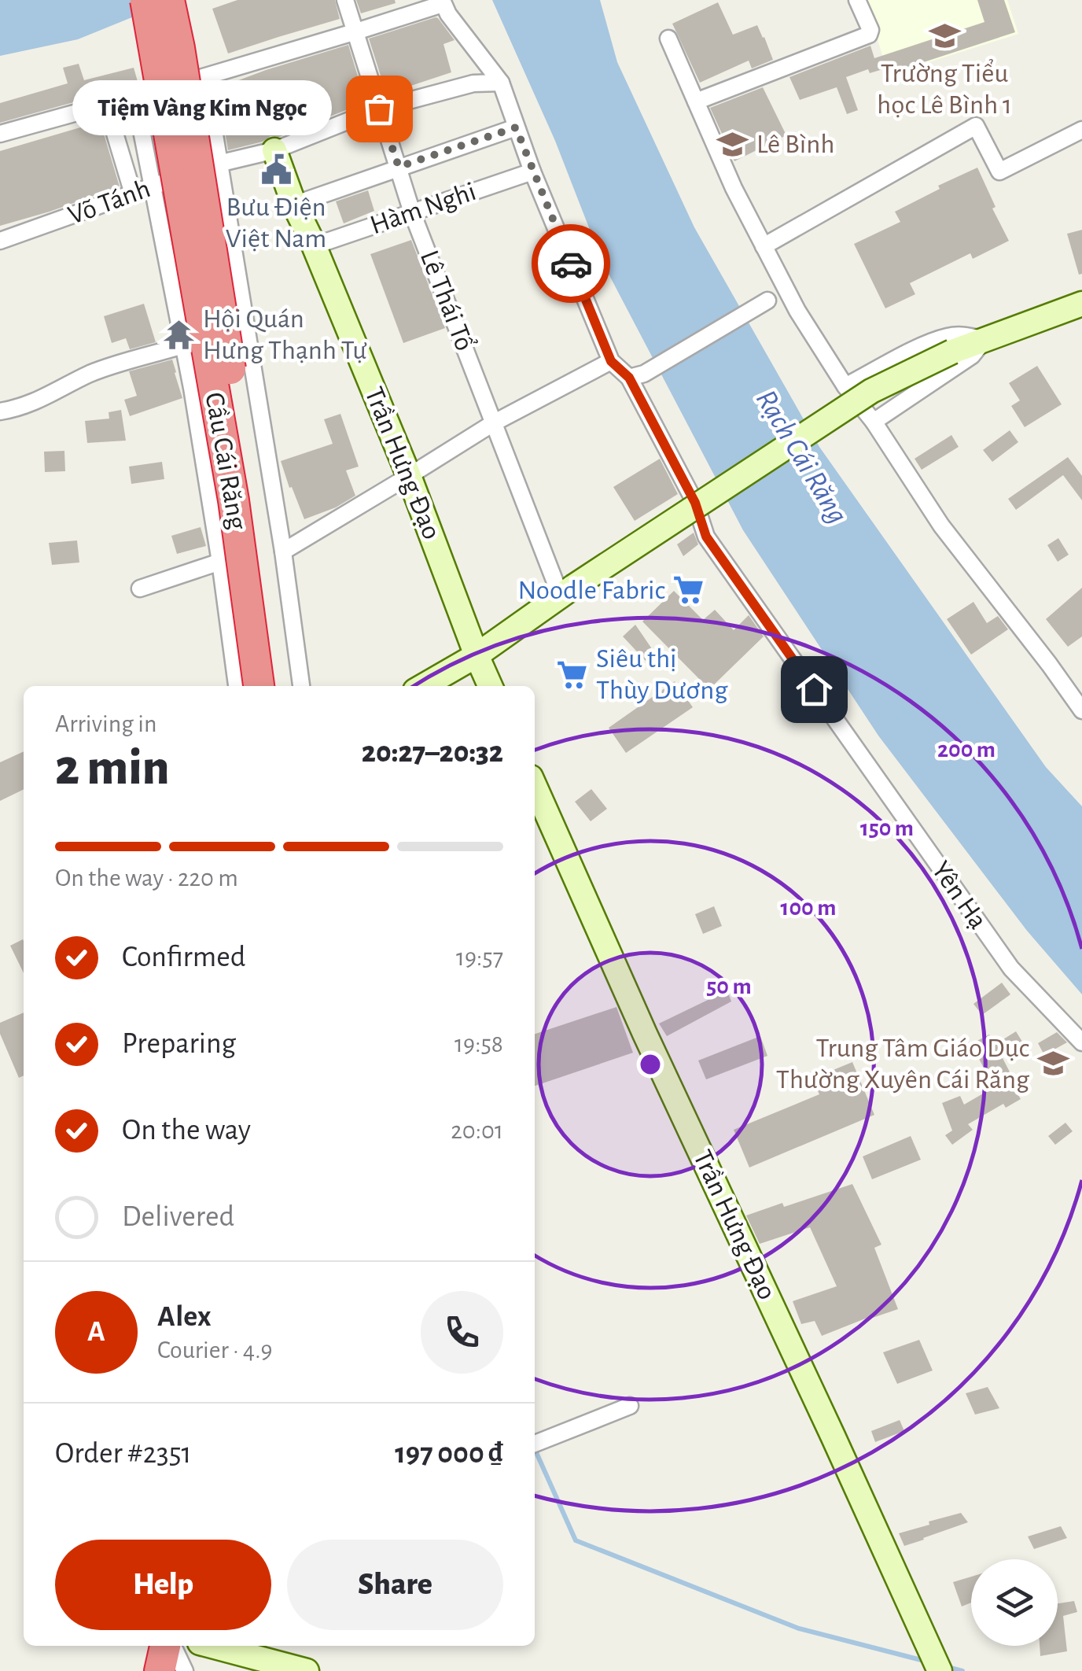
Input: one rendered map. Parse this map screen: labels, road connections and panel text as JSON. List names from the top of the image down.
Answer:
{
  "streets": {
    "highway": ["Cầu Cái Răng"],
    "street": [
      "Võ Tánh",
      "Hàm Nghi",
      "Lê Thái Tổ",
      "Trần Hưng Đạo",
      "Yên Hạ"
    ]
  },
  "crossings": [
    ["Võ Tánh", "Lê Thái Tổ"],
    ["Võ Tánh", "Trần Hưng Đạo"],
    ["Hàm Nghi", "Lê Thái Tổ"],
    ["Hàm Nghi", "Trần Hưng Đạo"]
  ],
  "water": ["Rạch Cái Răng"],
  "places": {
    "school or university": ["Trường Tiểu học Lê Bình 1", "Lê Bình", "Trung Tâm Giáo Dục Thường Xuyên Cái Răng"],
    "other": ["Tiệm Vàng Kim Ngọc"],
    "public building": ["Bưu Điện Việt Nam"],
    "temple": ["Hội Quán Hưng Thạnh Tự"],
    "supermarket": ["Noodle Fabric", "Siêu thị Thùy Dương"]
  },
  "page": {
    "bubble": "Tiệm Vàng Kim Ngọc",
    "heading": ["2 min", "Arriving in", "20:27–20:32"],
    "panel": [
      "Alex",
      "Courier · 4.9",
      "Order #2351",
      "197 000 ₫"
    ],
    "bar": "On the way · 220 m",
    "list": [
      ["Confirmed", "19:57"],
      ["Preparing", "19:58"],
      ["On the way", "20:01"],
      "Delivered"
    ],
    "round": "A",
    "buttons": ["Help", "Share"]
  },
  "rings": [
    "200 m",
    "150 m",
    "100 m",
    "50 m"
  ]
}
